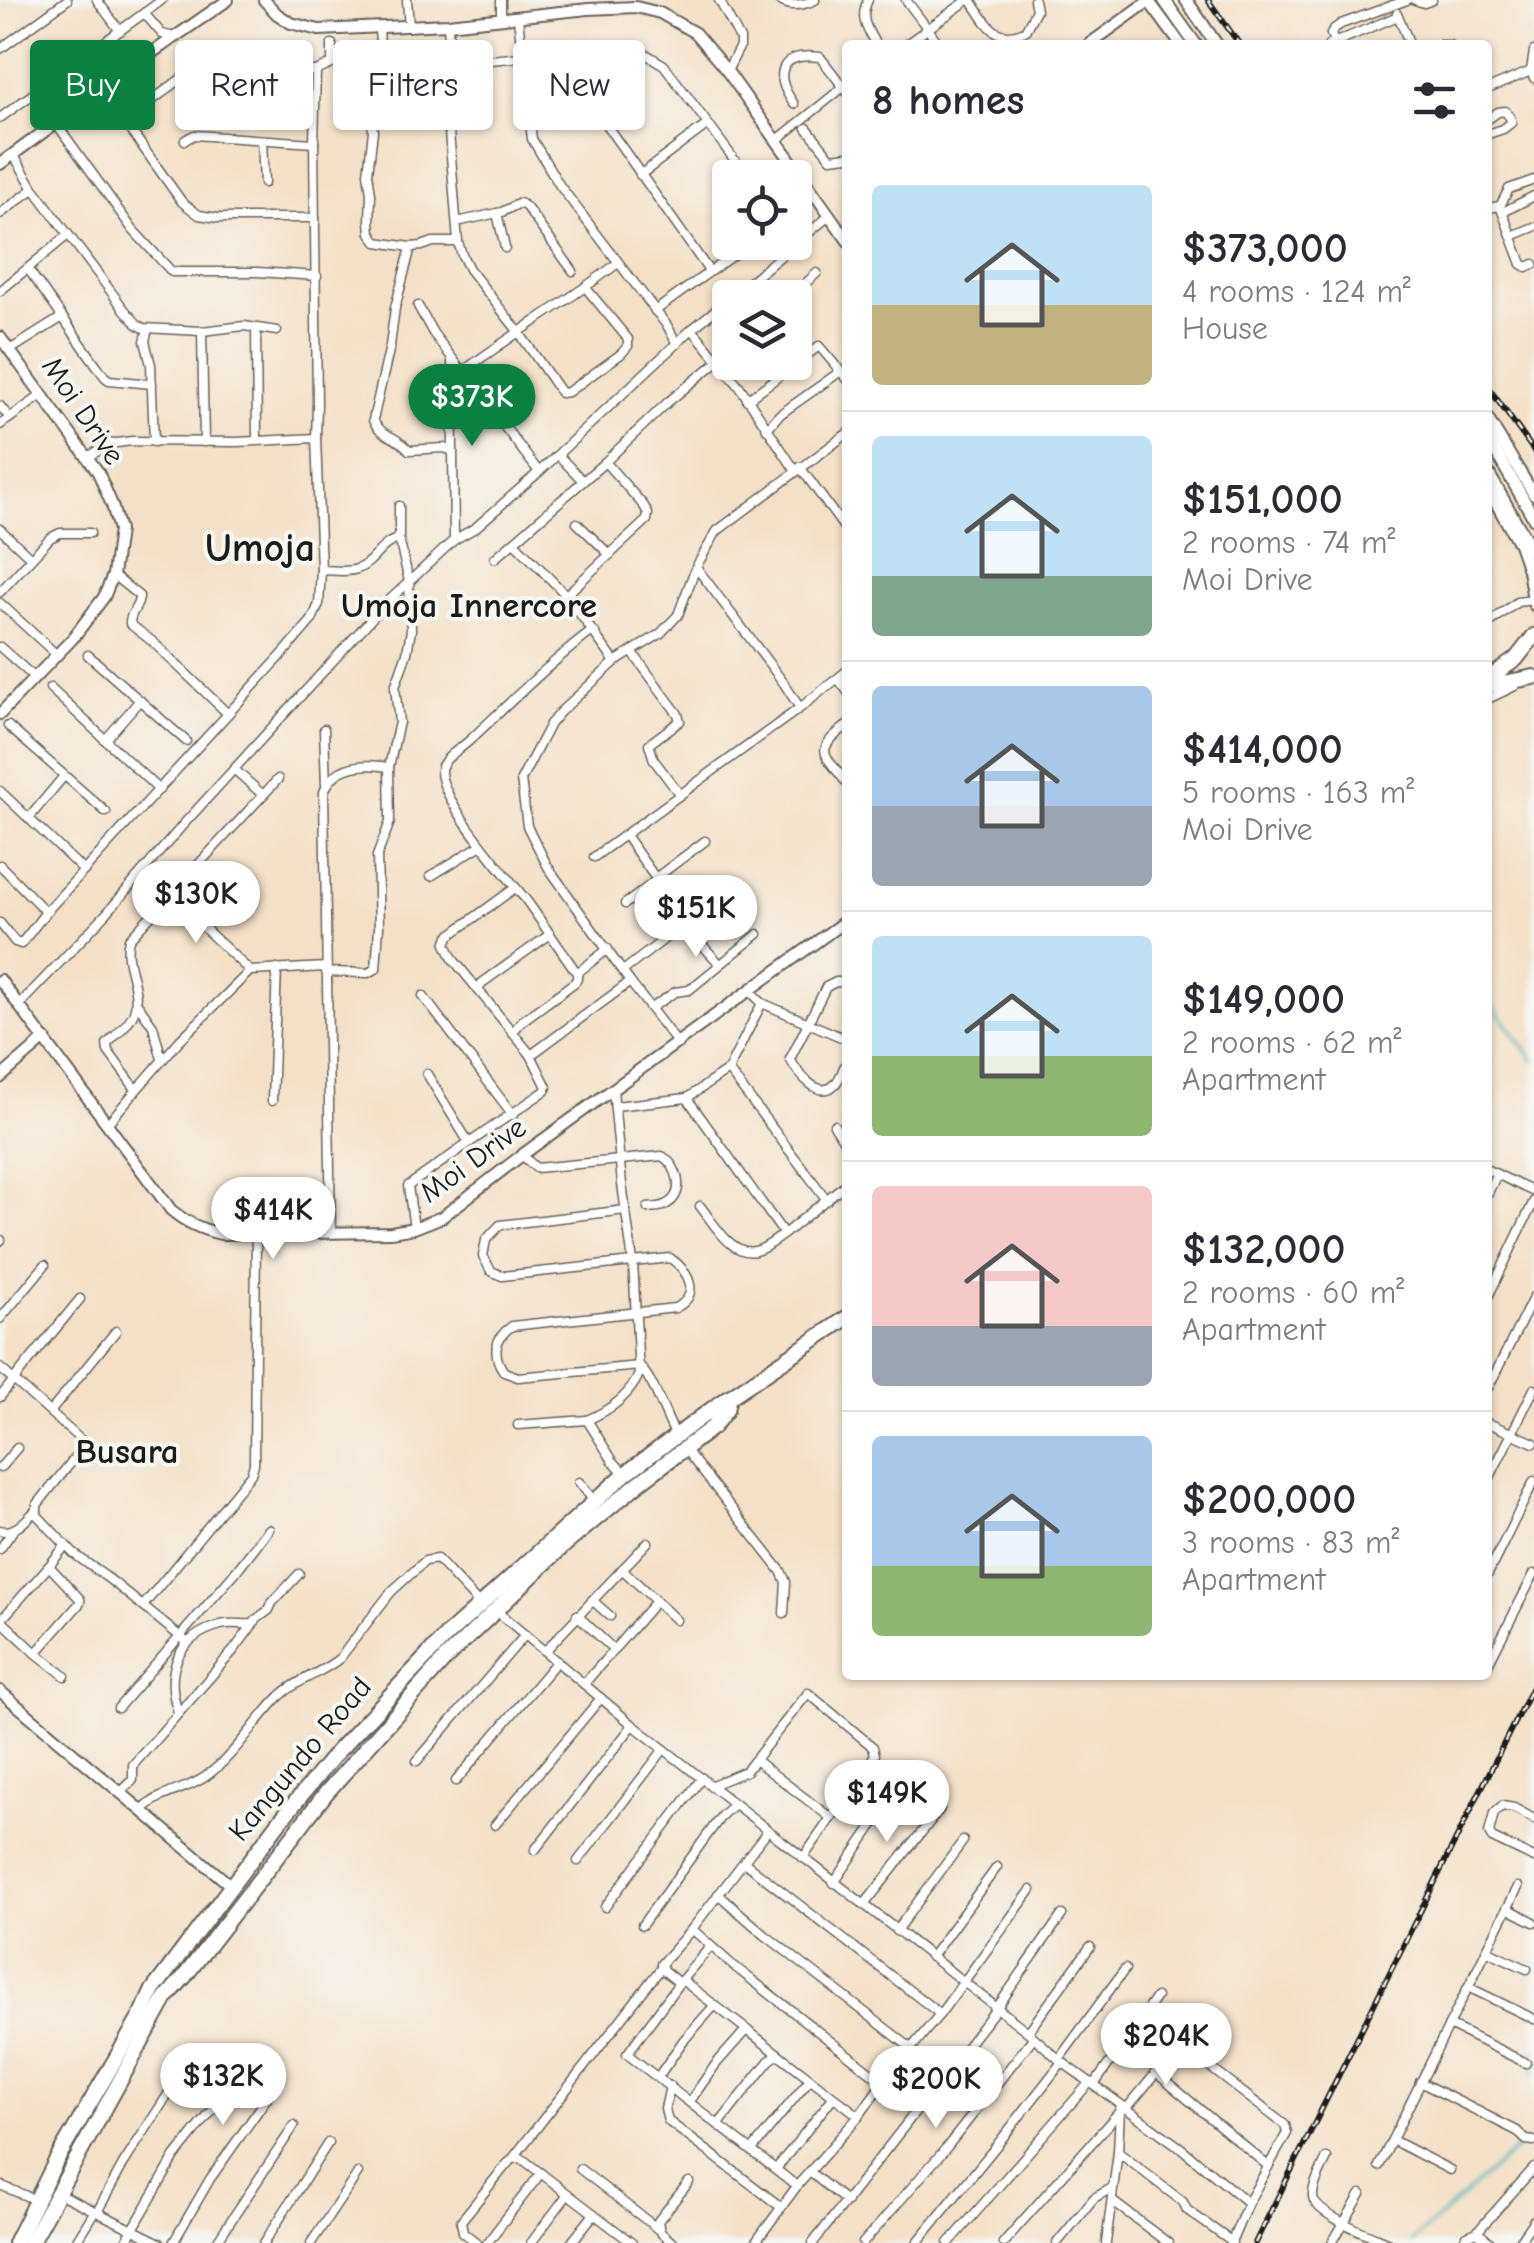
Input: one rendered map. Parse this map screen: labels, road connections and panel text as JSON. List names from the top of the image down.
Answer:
{
  "streets": {
    "highway": ["Kangundo Road"],
    "street": ["Moi Drive"]
  },
  "districts": ["Umoja", "Umoja Innercore", "Busara"],
  "page": {
    "chip": [
      "Buy",
      "Rent",
      "Filters",
      "New"
    ],
    "heading": "8 homes",
    "list": [
      {
        "name": "$373,000",
        "note": "4 rooms · 124 m² · House"
      },
      {
        "name": "$151,000",
        "note": "2 rooms · 74 m² · Moi Drive"
      },
      {
        "name": "$414,000",
        "note": "5 rooms · 163 m² · Moi Drive"
      },
      {
        "name": "$149,000",
        "note": "2 rooms · 62 m² · Apartment"
      },
      {
        "name": "$132,000",
        "note": "2 rooms · 60 m² · Apartment"
      },
      {
        "name": "$200,000",
        "note": "3 rooms · 83 m² · Apartment"
      }
    ],
    "price": [
      "$373K",
      "$130K",
      "$151K",
      "$414K",
      "$149K",
      "$204K",
      "$132K",
      "$200K"
    ]
  }
}
